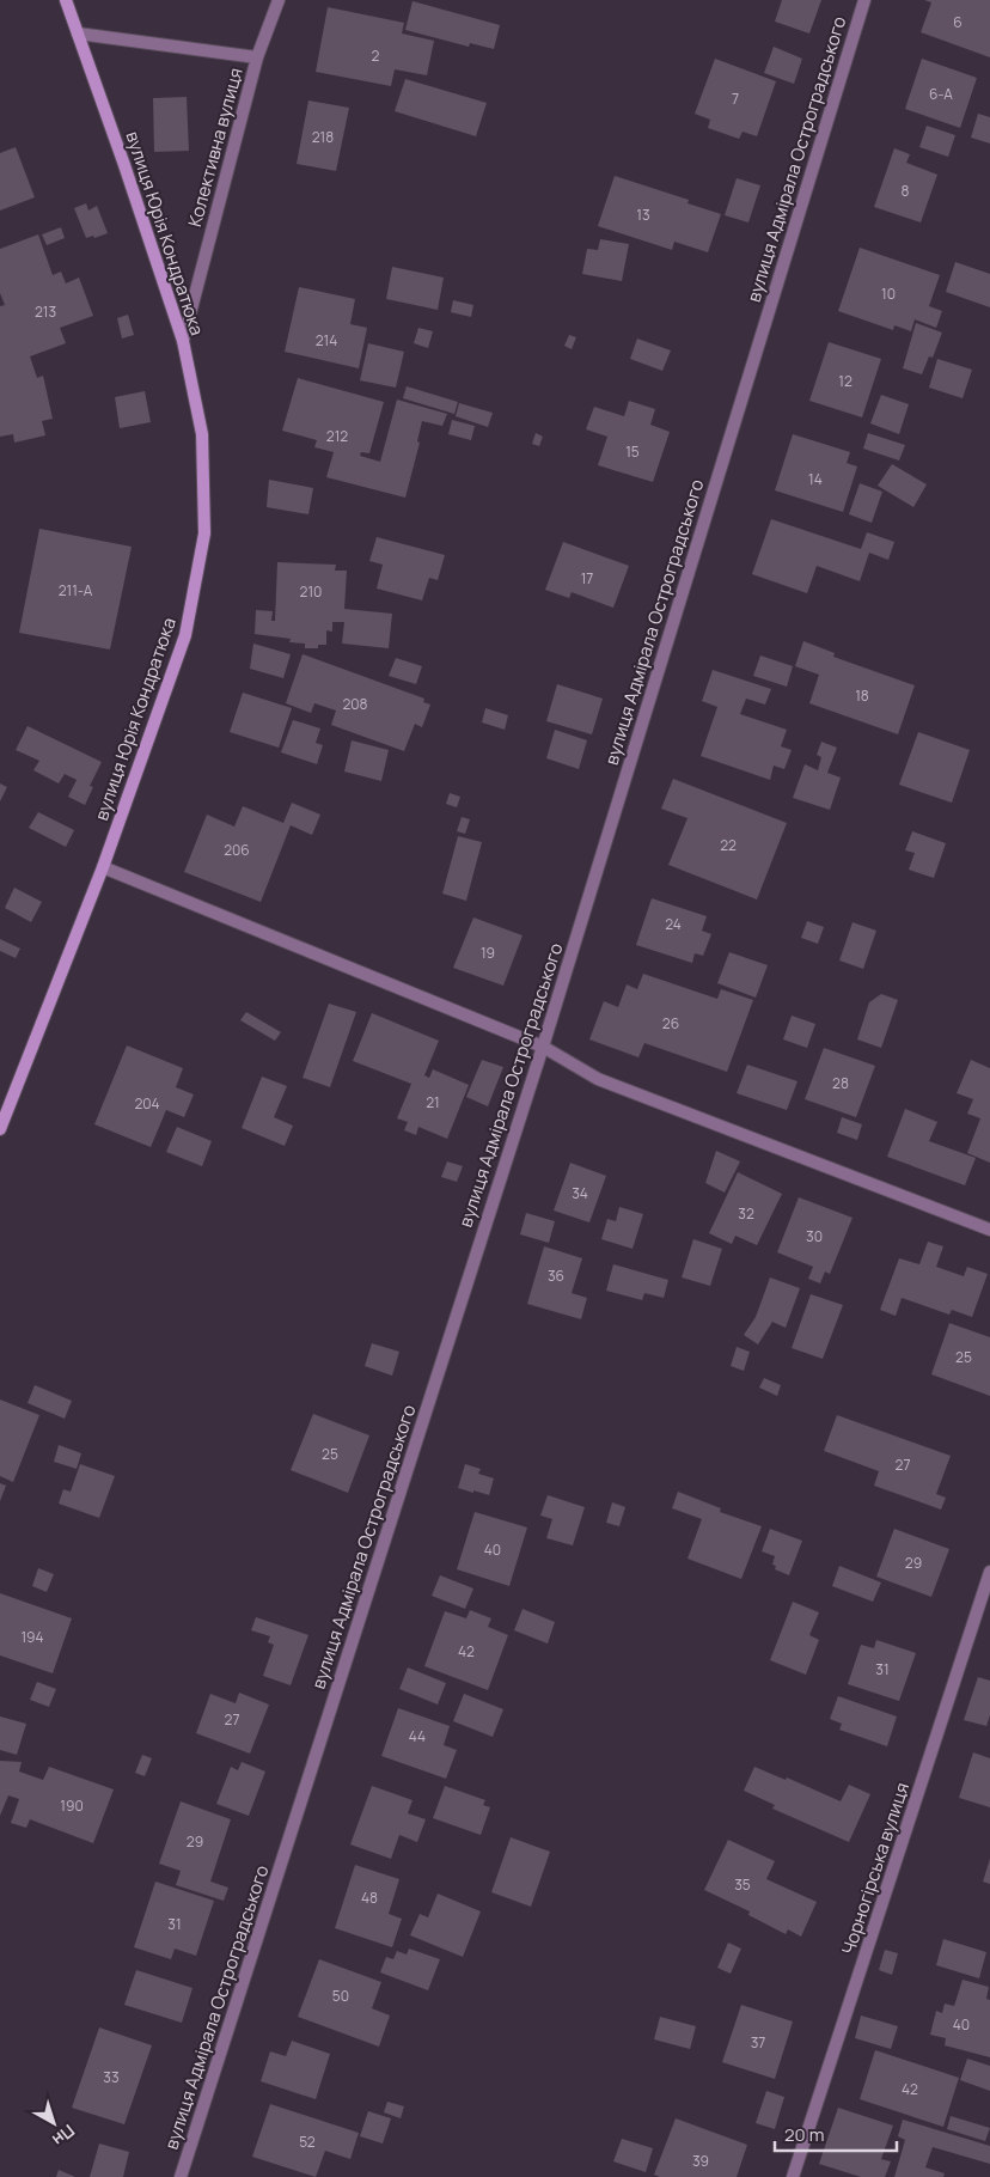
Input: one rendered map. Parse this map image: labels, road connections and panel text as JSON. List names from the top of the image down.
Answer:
{
  "streets": {
    "street": [
      "Колективна вулиця",
      "вулиця Адмірала Остроградського",
      "вулиця Юрія Кондратюка",
      "Чорногірська вулиця"
    ]
  },
  "crossings": [
    ["Колективна вулиця", "вулиця Юрія Кондратюка"]
  ],
  "house_numbers": [
    "6",
    "2",
    "6-А",
    "7",
    "218",
    "8",
    "13",
    "10",
    "213",
    "214",
    "12",
    "212",
    "15",
    "14",
    "17",
    "211-А",
    "210",
    "18",
    "208",
    "22",
    "206",
    "24",
    "19",
    "26",
    "28",
    "21",
    "204",
    "34",
    "32",
    "30",
    "36",
    "25",
    "25",
    "27",
    "40",
    "29",
    "194",
    "42",
    "31",
    "27",
    "44",
    "190",
    "29",
    "35",
    "48",
    "31",
    "50",
    "40",
    "37",
    "33",
    "42",
    "52",
    "39"
  ],
  "scale_bar": "20 m",
  "north": "bottom right"
}
